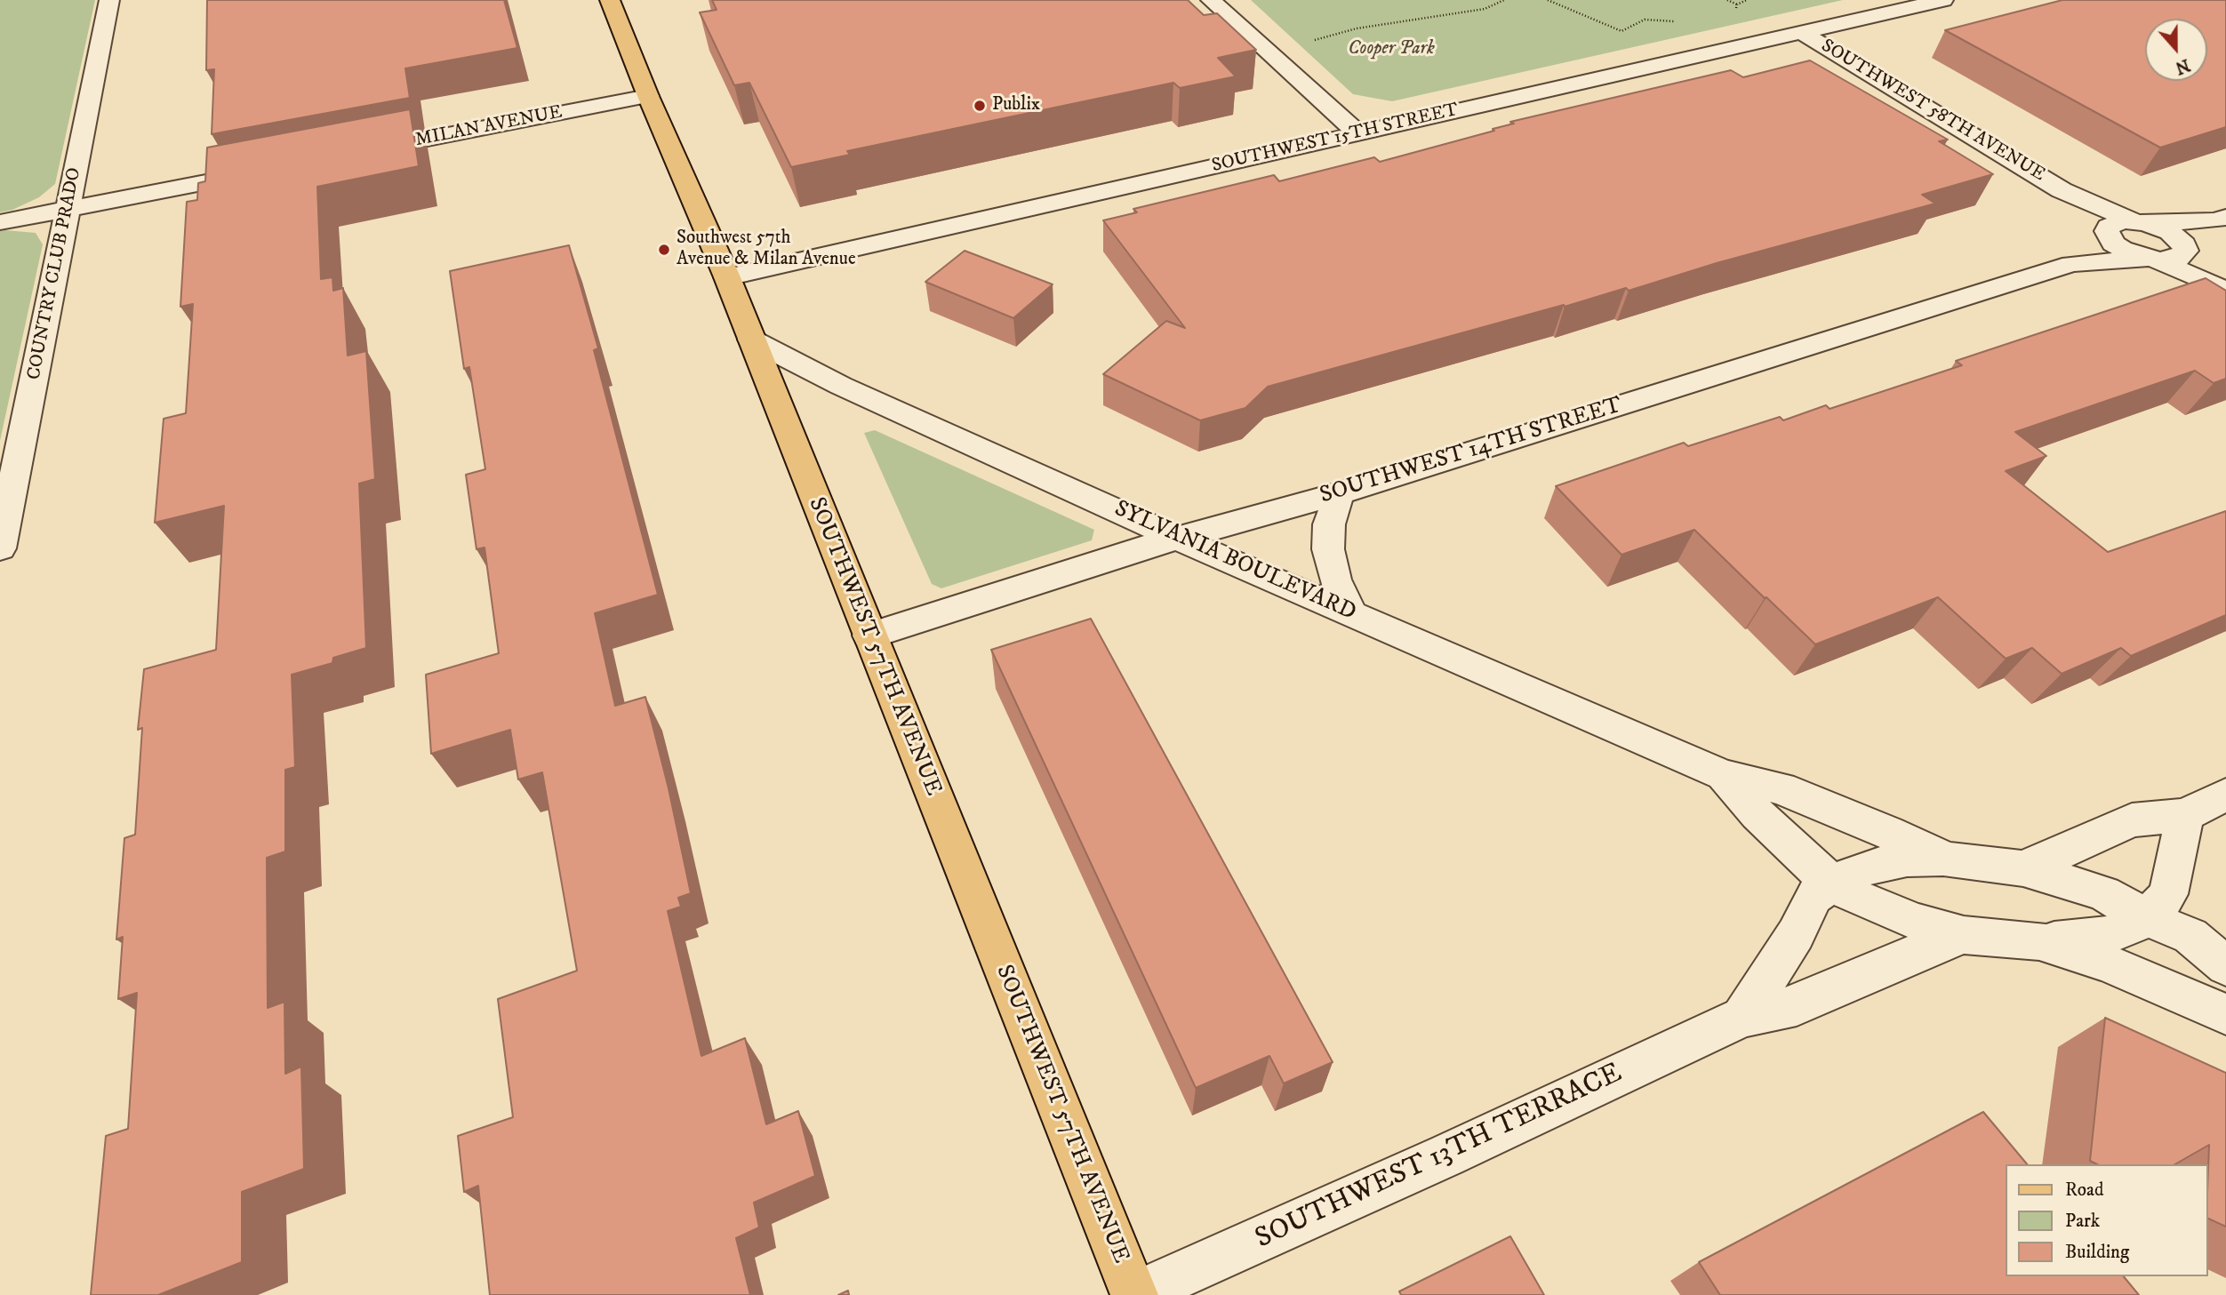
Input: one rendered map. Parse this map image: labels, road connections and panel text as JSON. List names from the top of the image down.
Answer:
{
  "streets": {
    "main road": ["SOUTHWEST 57TH AVENUE"],
    "street": [
      "SOUTHWEST 58TH AVENUE",
      "MILAN AVENUE",
      "SOUTHWEST 15TH STREET",
      "COUNTRY CLUB PRADO",
      "SOUTHWEST 14TH STREET",
      "SYLVANIA BOULEVARD",
      "SOUTHWEST 13TH TERRACE"
    ]
  },
  "crossings": [
    ["SOUTHWEST 58TH AVENUE", "SOUTHWEST 15TH STREET"],
    ["SOUTHWEST 58TH AVENUE", "SOUTHWEST 14TH STREET"],
    ["MILAN AVENUE", "SOUTHWEST 57TH AVENUE"],
    ["SOUTHWEST 15TH STREET", "SOUTHWEST 57TH AVENUE"],
    ["SOUTHWEST 14TH STREET", "SYLVANIA BOULEVARD"],
    ["SOUTHWEST 14TH STREET", "SOUTHWEST 57TH AVENUE"],
    ["SYLVANIA BOULEVARD", "SOUTHWEST 57TH AVENUE"],
    ["SYLVANIA BOULEVARD", "SOUTHWEST 13TH TERRACE"],
    ["SOUTHWEST 57TH AVENUE", "SOUTHWEST 13TH TERRACE"]
  ],
  "parks": ["Cooper Park"],
  "places": ["Publix", "Southwest 57th Avenue & Milan Avenue"],
  "legend": ["Road", "Park", "Building"],
  "north": "bottom"
}
